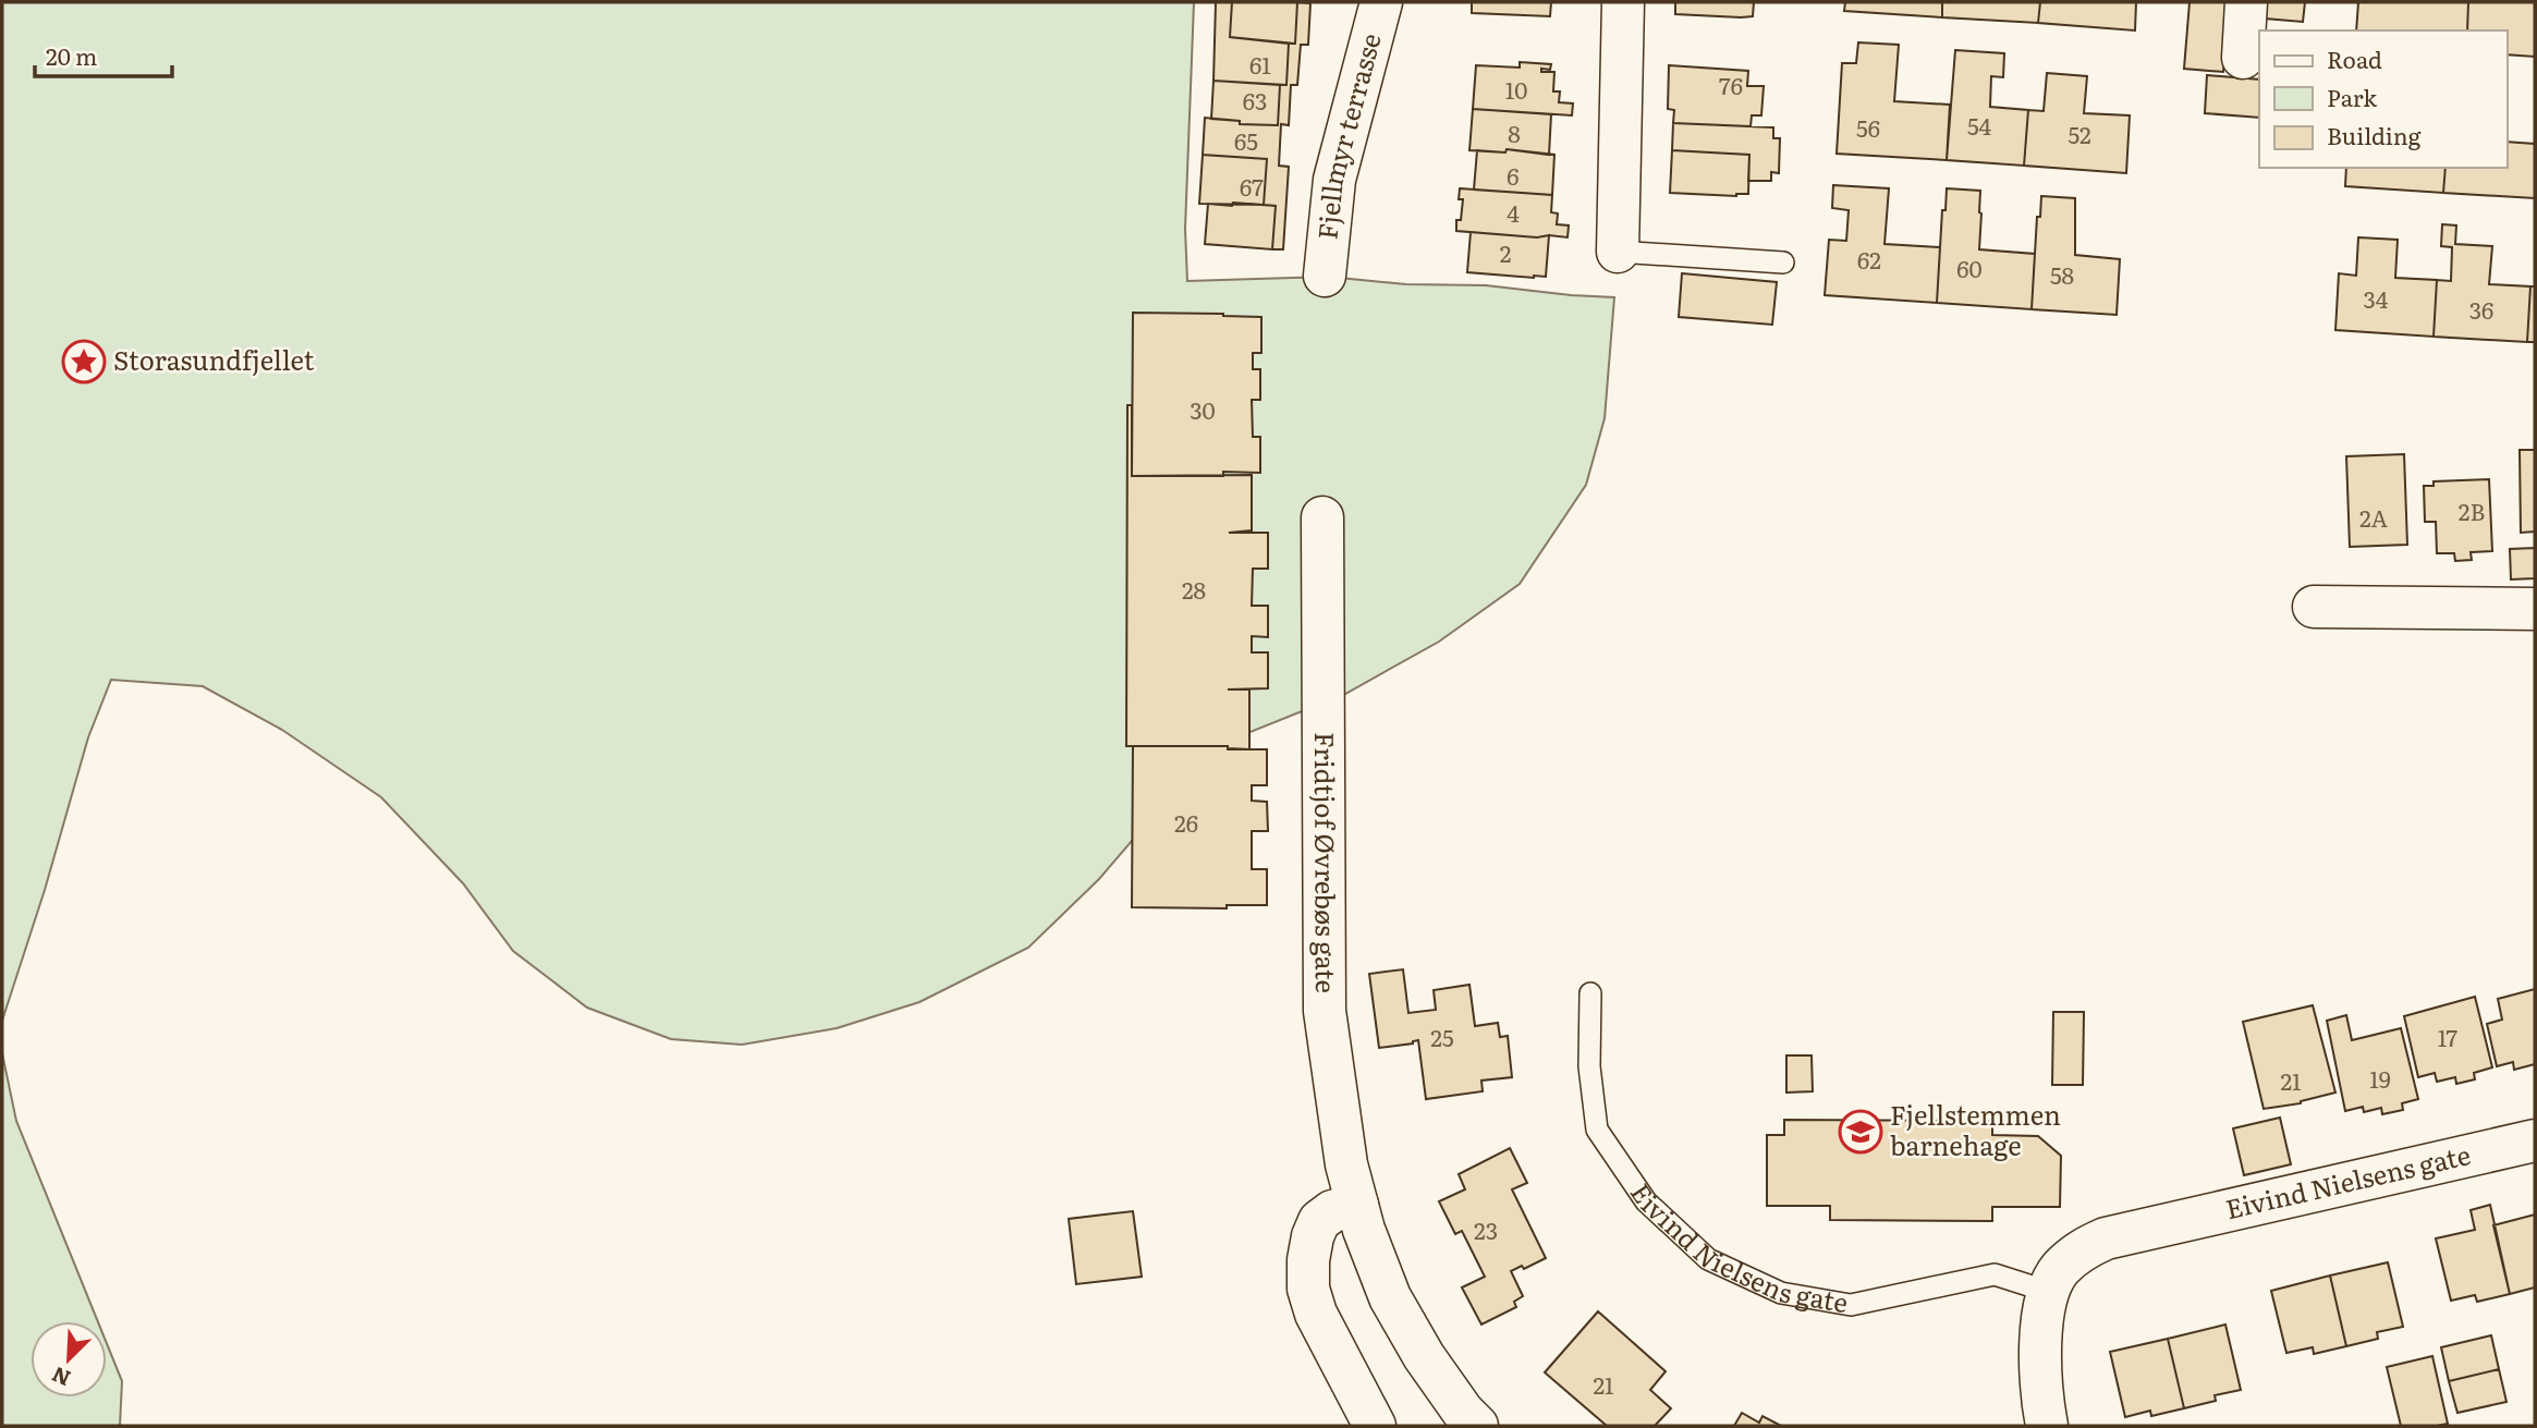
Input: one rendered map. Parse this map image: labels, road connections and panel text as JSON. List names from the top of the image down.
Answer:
{
  "streets": {
    "street": ["Fjellmyr terrasse", "Fridtjof Øvrebøs gate", "Eivind Nielsens gate"]
  },
  "places": {
    "place": ["Storasundfjellet"],
    "school or university": ["Fjellstemmen barnehage"]
  },
  "house_numbers": [
    "61",
    "76",
    "10",
    "63",
    "54",
    "56",
    "8",
    "52",
    "65",
    "6",
    "67",
    "4",
    "2",
    "62",
    "60",
    "58",
    "34",
    "36",
    "30",
    "2B",
    "2A",
    "28",
    "26",
    "25",
    "17",
    "19",
    "21",
    "23",
    "21"
  ],
  "legend": ["Road", "Park", "Building"],
  "scale_bar": "20 m",
  "north": "bottom left"
}
